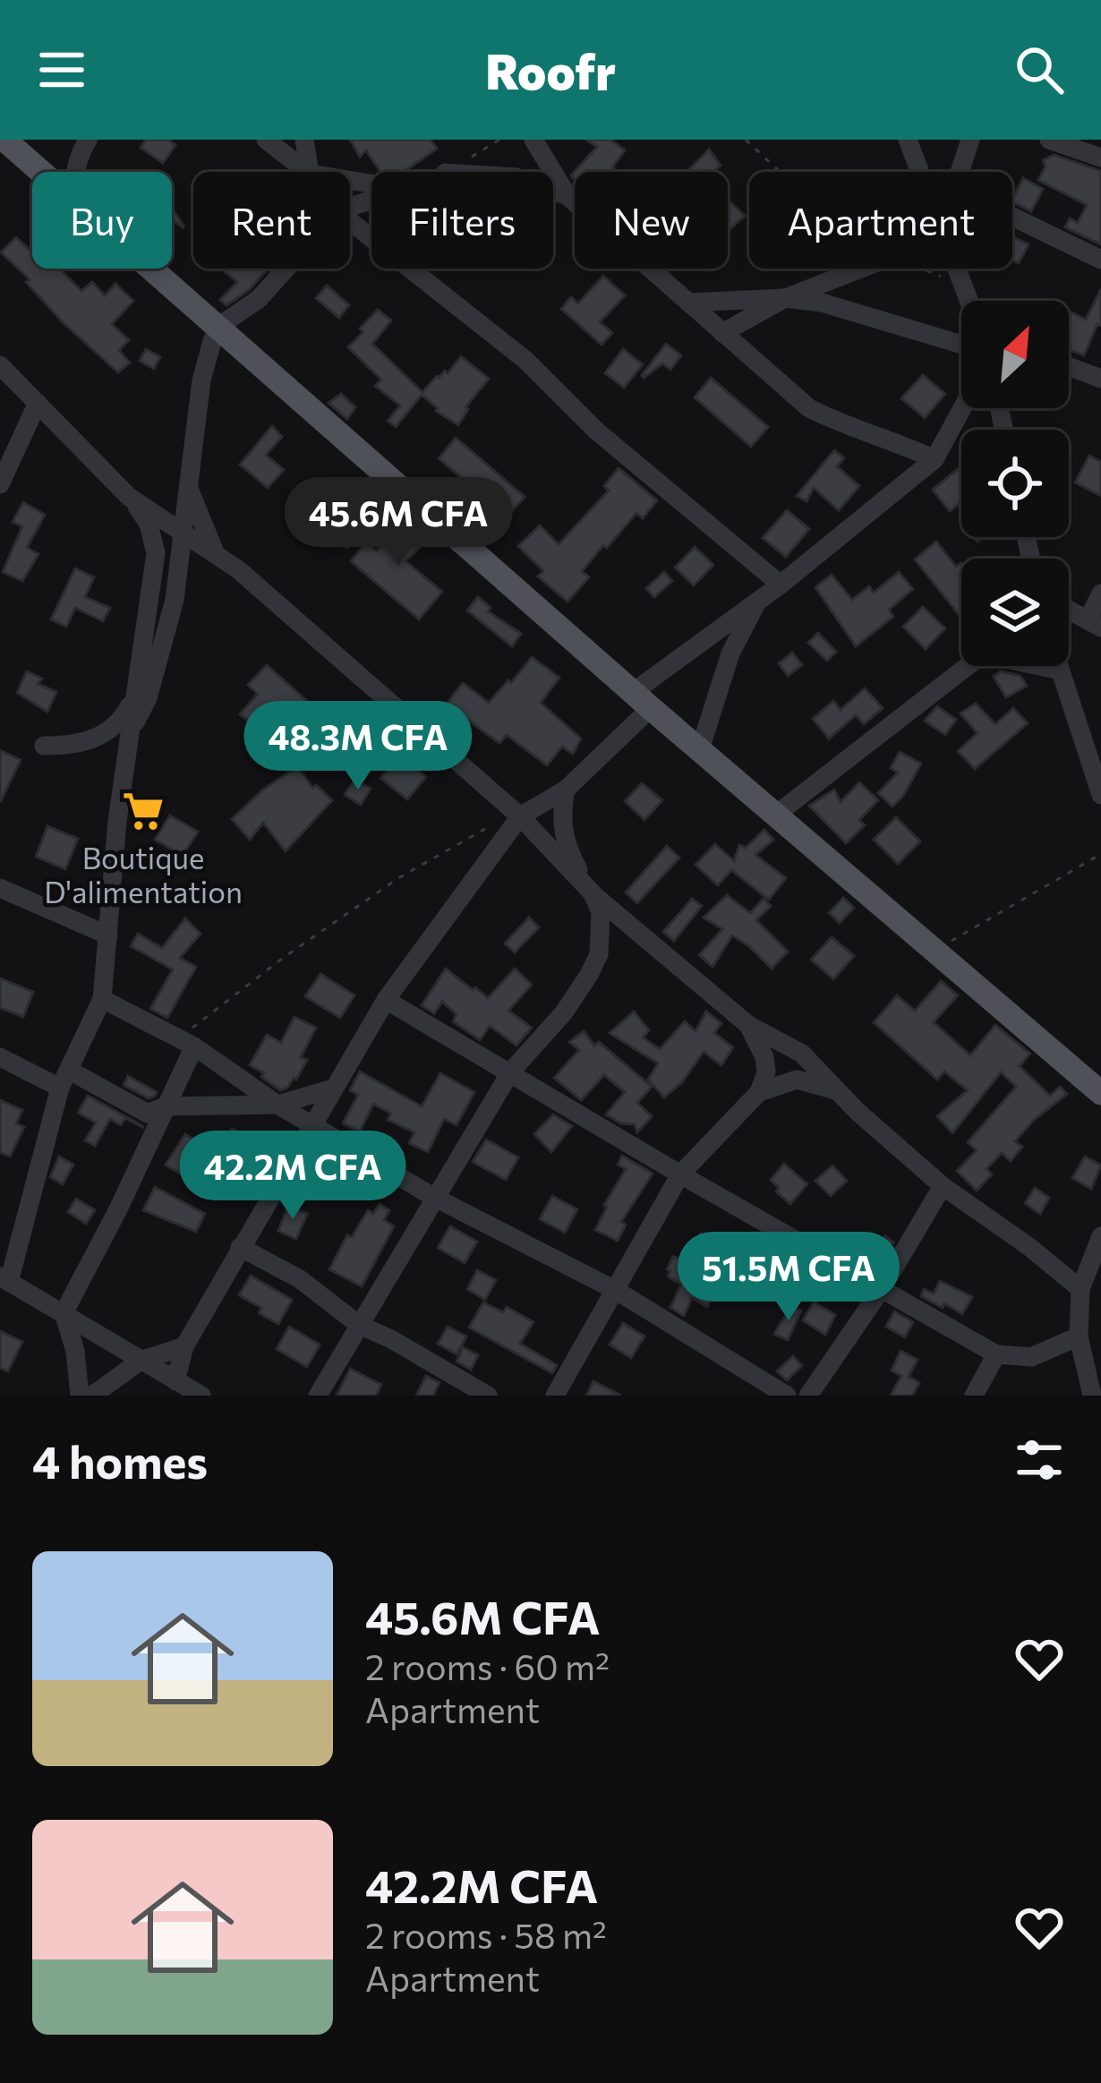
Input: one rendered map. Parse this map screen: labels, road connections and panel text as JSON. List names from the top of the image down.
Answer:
{
  "places": {
    "supermarket": ["Boutique D'alimentation"]
  },
  "north": "top right",
  "page": {
    "header": "Roofr",
    "chip": [
      "Buy",
      "Rent",
      "Filters",
      "New",
      "Apartment"
    ],
    "price": [
      "45.6M CFA",
      "48.3M CFA",
      "42.2M CFA",
      "51.5M CFA"
    ],
    "heading": "4 homes",
    "list": [
      {
        "name": "45.6M CFA",
        "note": "2 rooms · 60 m² · Apartment"
      },
      {
        "name": "42.2M CFA",
        "note": "2 rooms · 58 m² · Apartment"
      }
    ]
  }
}
